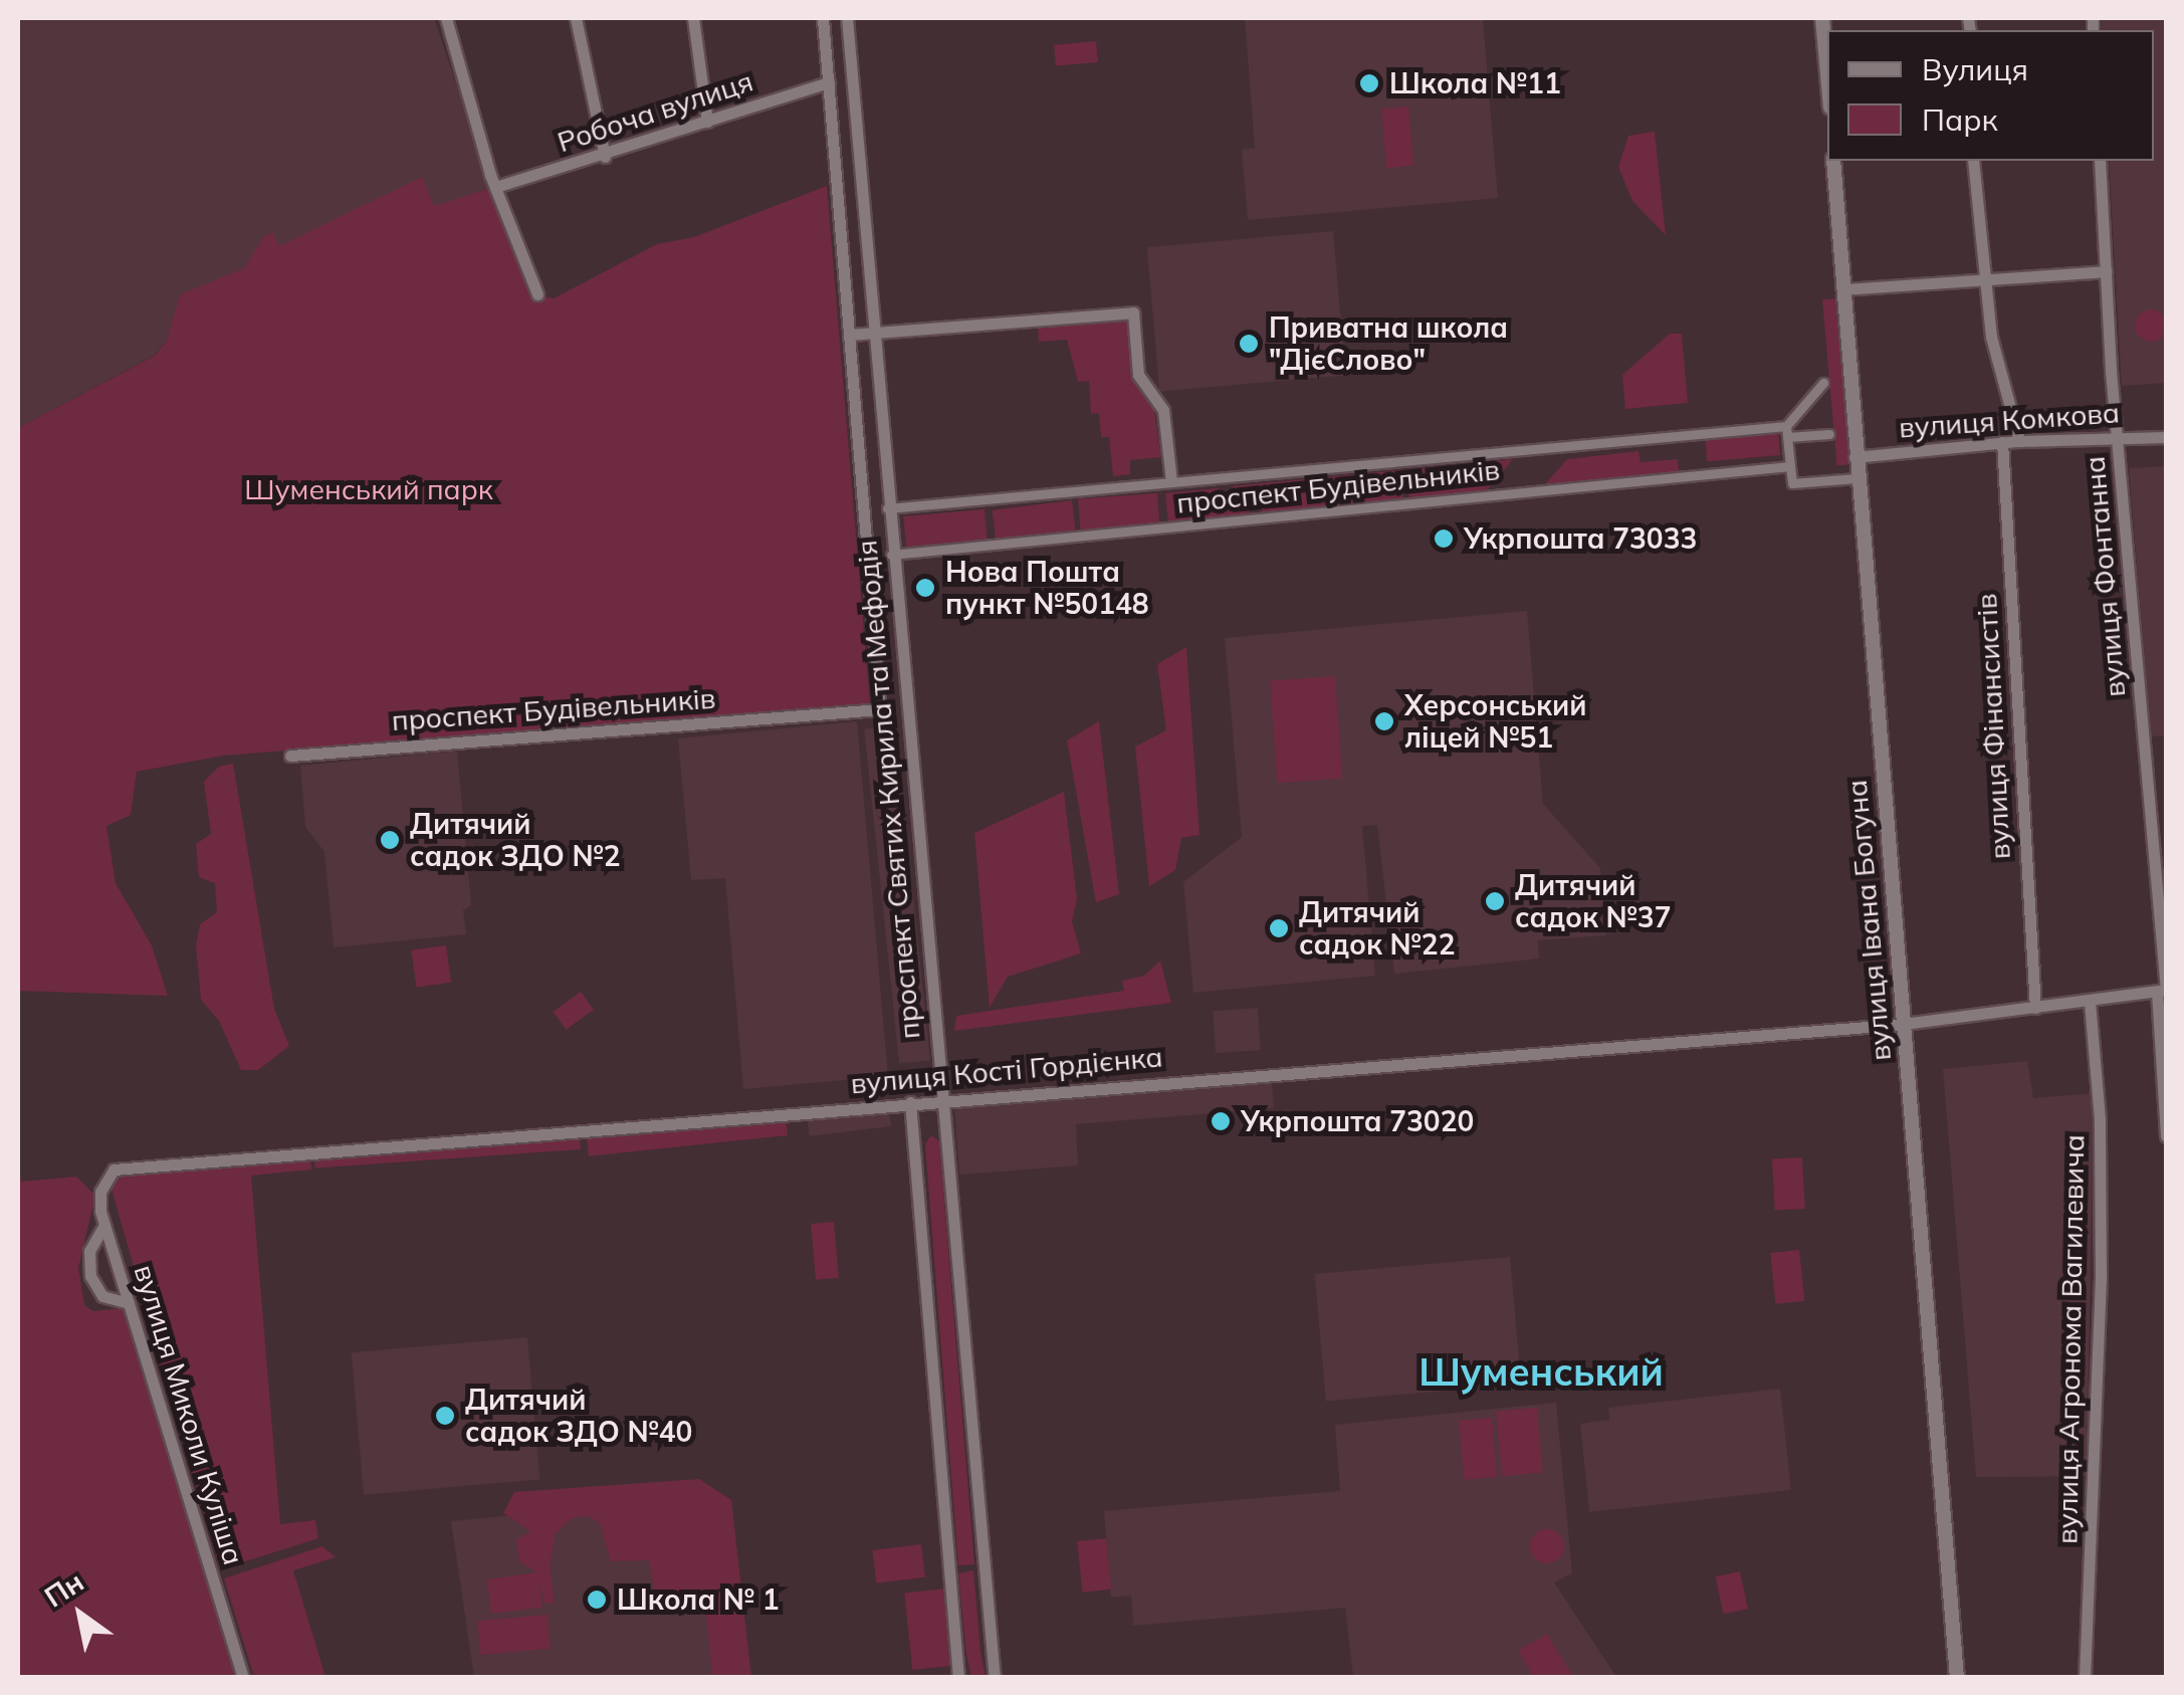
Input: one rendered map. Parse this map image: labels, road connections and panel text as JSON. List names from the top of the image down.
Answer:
{
  "streets": {
    "street": [
      "Робоча вулиця",
      "вулиця Комкова",
      "проспект Будівельників",
      "вулиця Фонтанна",
      "вулиця Фінансистів",
      "проспект Святих Кирила та Мефодія",
      "вулиця Івана Богуна",
      "вулиця Кості Гордієнка",
      "вулиця Агронома Вагилевича",
      "вулиця Миколи Куліша"
    ]
  },
  "crossings": [
    ["вулиця Комкова", "вулиця Фонтанна"],
    ["вулиця Комкова", "вулиця Фінансистів"],
    ["вулиця Комкова", "вулиця Івана Богуна"],
    ["проспект Будівельників", "проспект Святих Кирила та Мефодія"],
    ["проспект Будівельників", "вулиця Івана Богуна"],
    ["вулиця Фінансистів", "вулиця Кості Гордієнка"],
    ["проспект Святих Кирила та Мефодія", "вулиця Кості Гордієнка"],
    ["вулиця Івана Богуна", "вулиця Кості Гордієнка"],
    ["вулиця Кості Гордієнка", "вулиця Миколи Куліша"]
  ],
  "districts": ["Шуменський"],
  "parks": ["Шуменський парк"],
  "places": [
    "Школа №11",
    "Приватна школа \"ДієСлово\"",
    "Укрпошта 73033",
    "Нова Пошта пункт №50148",
    "Херсонський ліцей №51",
    "Дитячий садок ЗДО №2",
    "Дитячий садок №37",
    "Дитячий садок №22",
    "Укрпошта 73020",
    "Дитячий садок ЗДО №40",
    "Школа № 1"
  ],
  "legend": ["Вулиця", "Парк"],
  "north": "top left"
}
